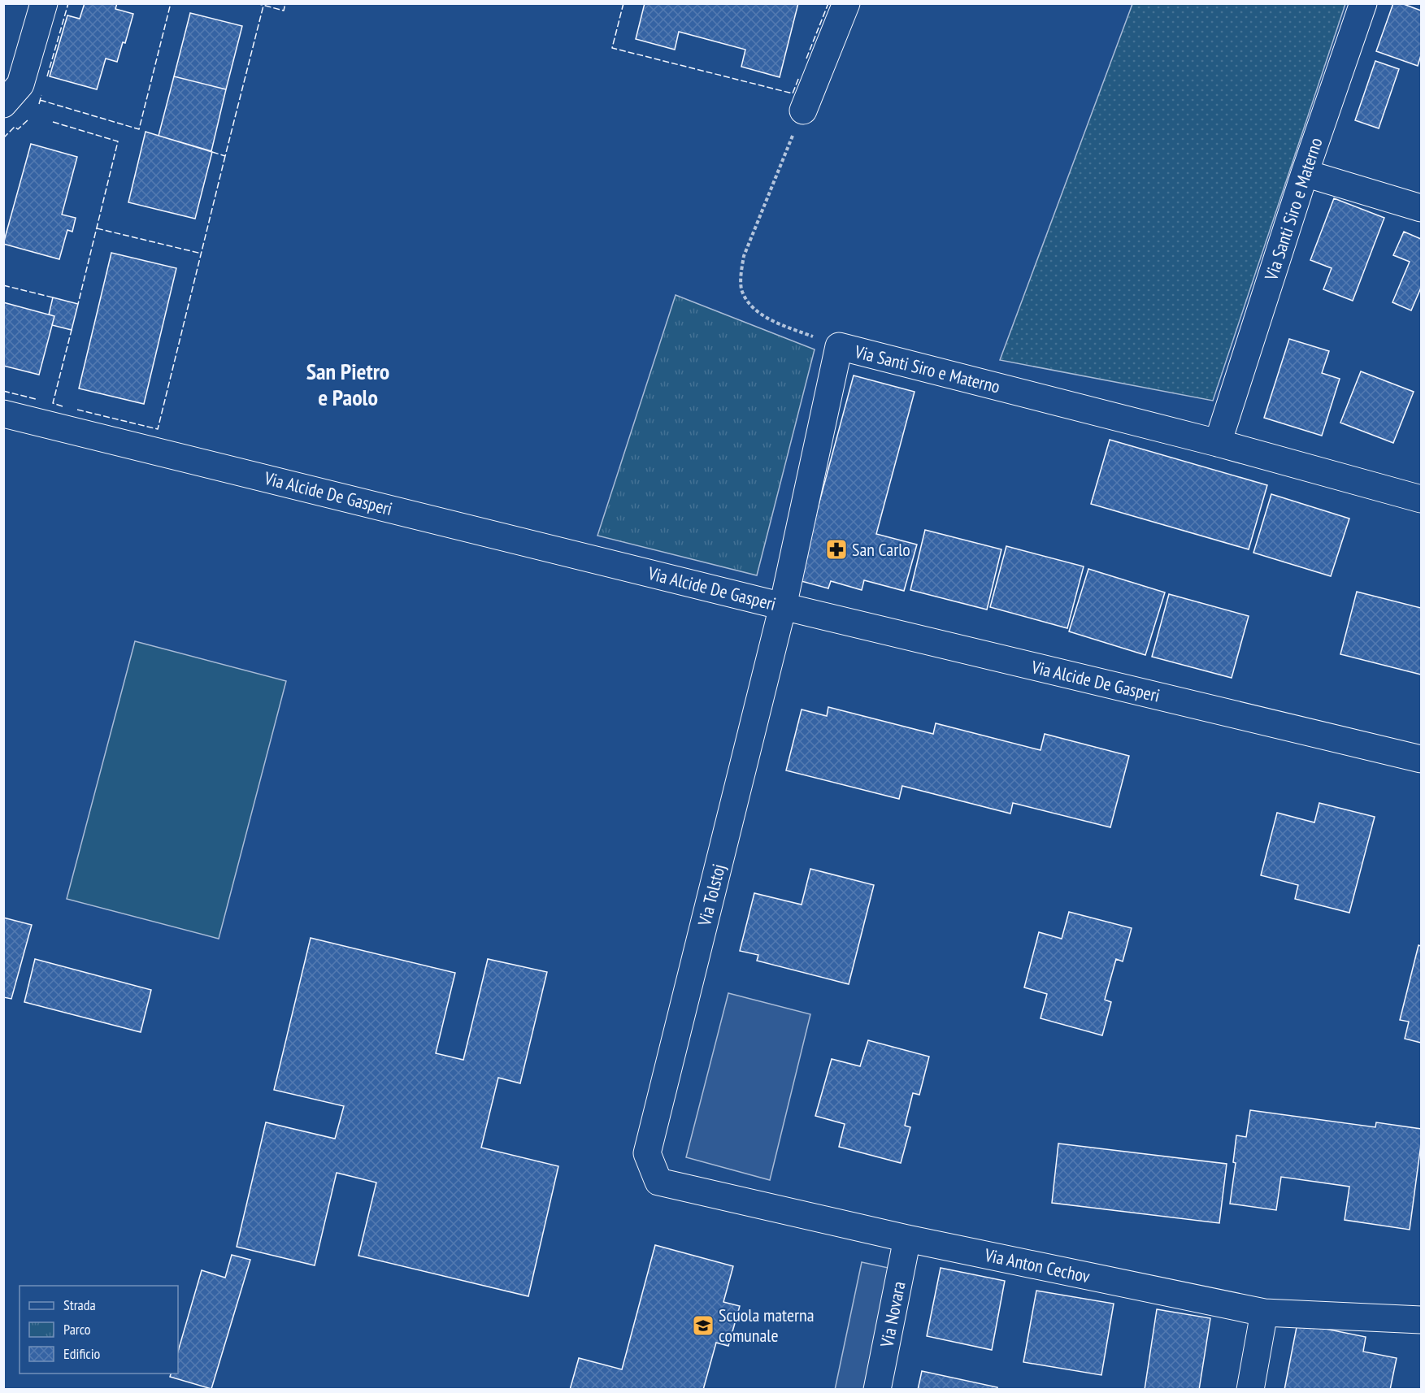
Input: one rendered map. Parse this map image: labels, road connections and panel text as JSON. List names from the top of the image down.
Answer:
{
  "streets": {
    "street": [
      "Via Santi Siro e Materno",
      "Via Alcide De Gasperi",
      "Via Tolstoj",
      "Via Anton Cechov",
      "Via Novara"
    ]
  },
  "crossings": [
    ["Via Santi Siro e Materno", "Via Alcide De Gasperi"],
    ["Via Santi Siro e Materno", "Via Tolstoj"],
    ["Via Alcide De Gasperi", "Via Tolstoj"],
    ["Via Tolstoj", "Via Anton Cechov"],
    ["Via Anton Cechov", "Via Novara"]
  ],
  "districts": ["San Pietro e Paolo"],
  "places": {
    "pharmacy": ["San Carlo"],
    "school or university": ["Scuola materna comunale"]
  },
  "legend": ["Strada", "Parco", "Edificio"]
}
